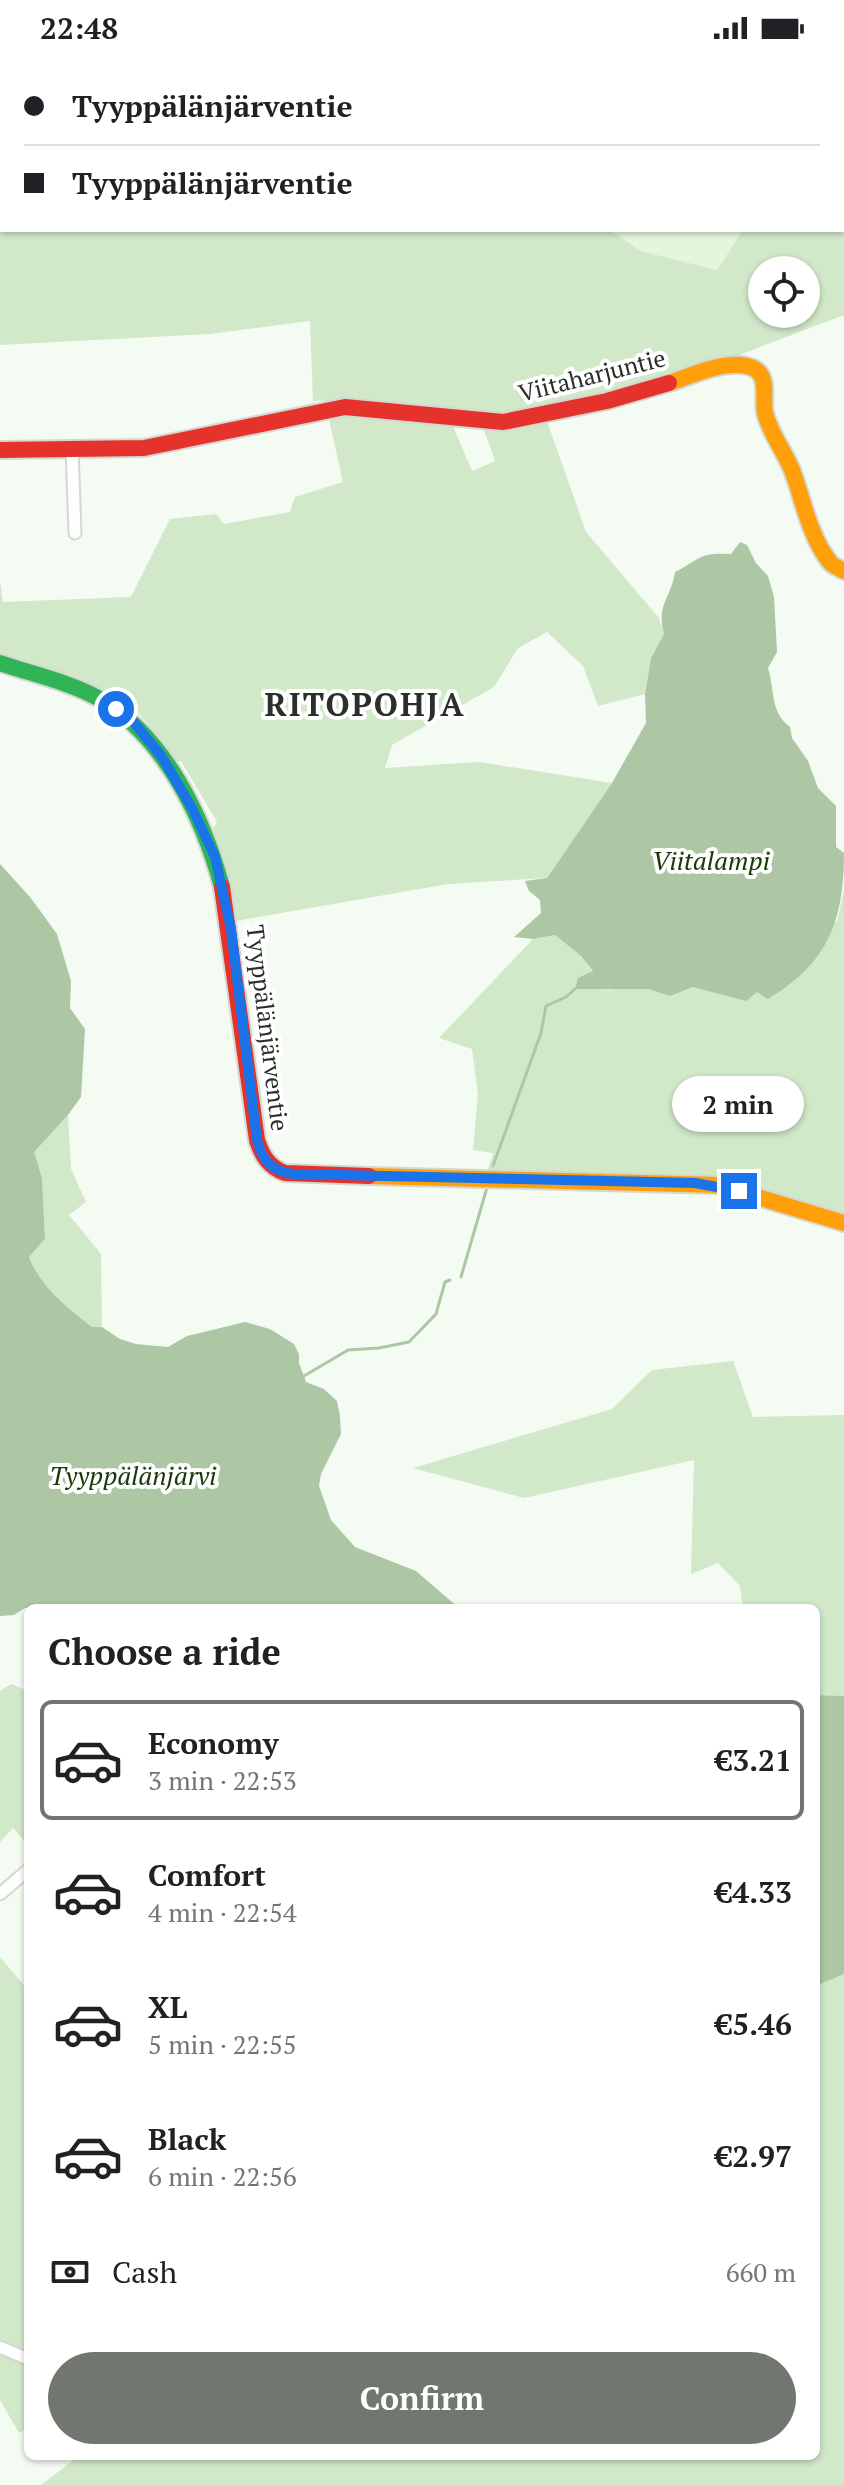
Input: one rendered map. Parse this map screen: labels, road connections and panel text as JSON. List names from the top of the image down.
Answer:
{
  "streets": {
    "street": ["Viitaharjuntie", "Tyyppälänjärventie"]
  },
  "districts": ["RITOPOHJA"],
  "water": ["Viitalampi", "Tyyppälänjärvi"],
  "page": {
    "status": "22:48",
    "banner": ["Tyyppälänjärventie", "Tyyppälänjärventie"],
    "bubble": "2 min",
    "heading": "Choose a ride",
    "list": [
      {
        "name": "Economy",
        "note": "3 min · 22:53",
        "value": "€3.21"
      },
      {
        "name": "Comfort",
        "note": "4 min · 22:54",
        "value": "€4.33"
      },
      {
        "name": "XL",
        "note": "5 min · 22:55",
        "value": "€5.46"
      },
      {
        "name": "Black",
        "note": "6 min · 22:56",
        "value": "€2.97"
      }
    ],
    "pay": ["Cash", "660 m"],
    "buttons": "Confirm"
  }
}
